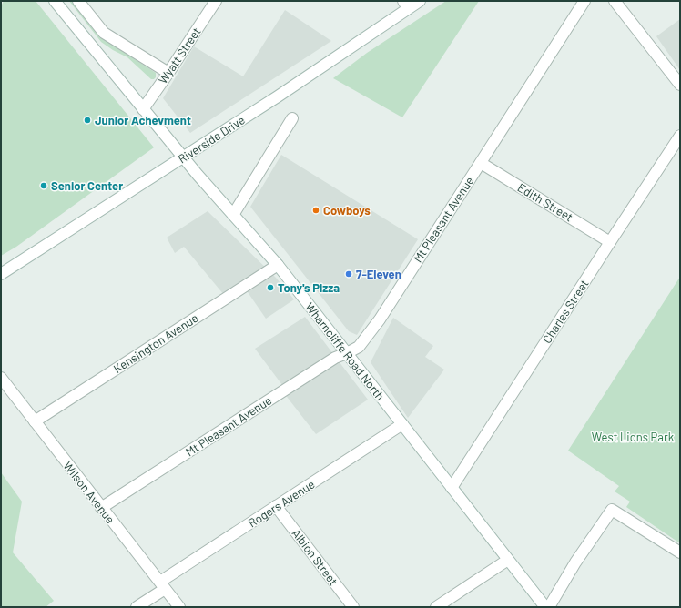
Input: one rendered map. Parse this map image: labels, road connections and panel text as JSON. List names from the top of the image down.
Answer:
{
  "streets": {
    "street": [
      "Wyatt Street",
      "Riverside Drive",
      "Edith Street",
      "Mt Pleasant Avenue",
      "Charles Street",
      "Kensington Avenue",
      "Wharncliffe Road North",
      "Wilson Avenue",
      "Rogers Avenue",
      "Albion Street"
    ]
  },
  "crossings": [
    ["Wyatt Street", "Wharncliffe Road North"],
    ["Riverside Drive", "Wharncliffe Road North"],
    ["Edith Street", "Mt Pleasant Avenue"],
    ["Edith Street", "Charles Street"],
    ["Mt Pleasant Avenue", "Wharncliffe Road North"],
    ["Mt Pleasant Avenue", "Wilson Avenue"],
    ["Charles Street", "Wharncliffe Road North"],
    ["Kensington Avenue", "Wharncliffe Road North"],
    ["Kensington Avenue", "Wilson Avenue"],
    ["Wharncliffe Road North", "Rogers Avenue"],
    ["Wilson Avenue", "Rogers Avenue"],
    ["Rogers Avenue", "Albion Street"]
  ],
  "parks": ["West Lions Park"],
  "places": [
    "Junior Achevment",
    "Senior Center",
    "Cowboys",
    "7-Eleven",
    "Tony's Pizza"
  ]
}
